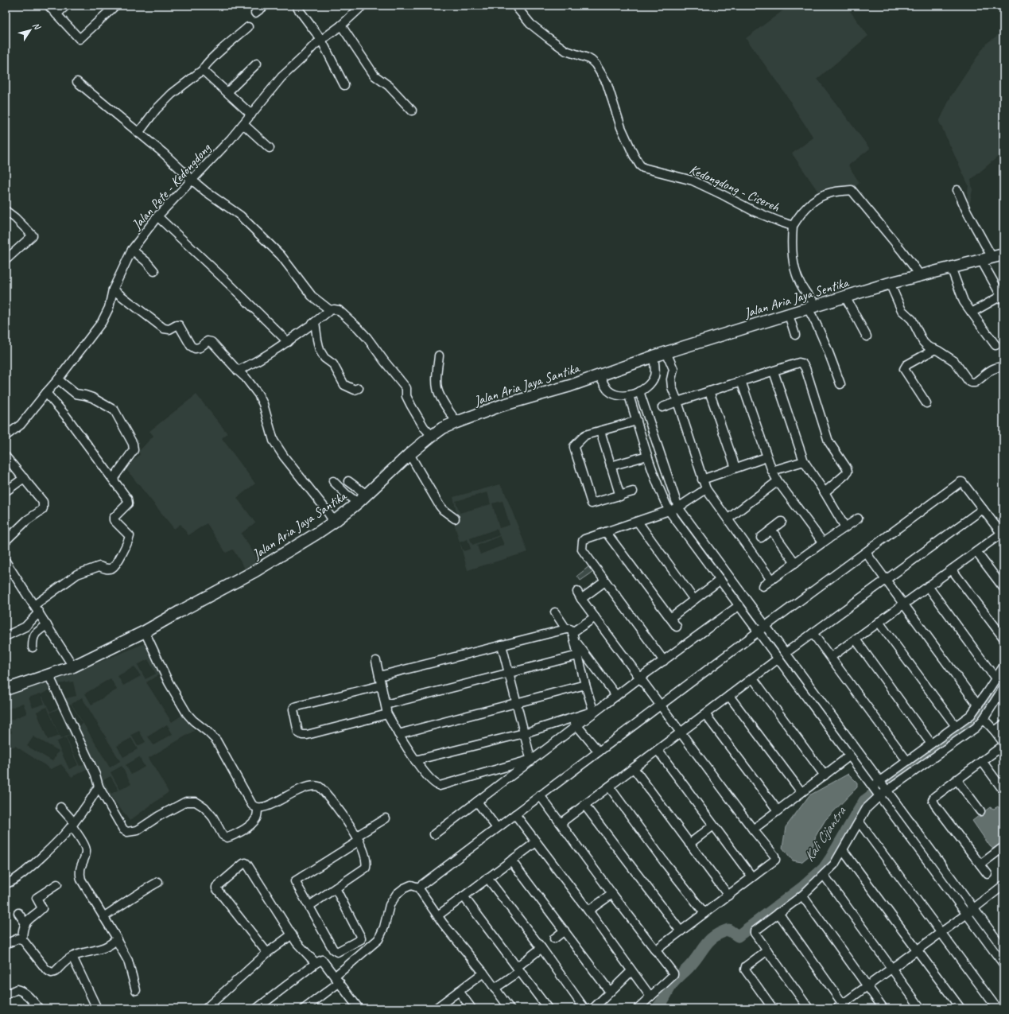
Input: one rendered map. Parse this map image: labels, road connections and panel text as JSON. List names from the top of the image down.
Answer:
{
  "streets": {
    "street": [
      "Jalan Pete - Kedongdong",
      "Kedongdong - Cisereh",
      "Jalan Aria Jaya Sentika",
      "Jalan Aria Jaya Santika"
    ]
  },
  "crossings": [
    ["Jalan Aria Jaya Sentika", "Jalan Aria Jaya Santika"]
  ],
  "water": ["Kali Cijantra"],
  "north": "top right"
}
